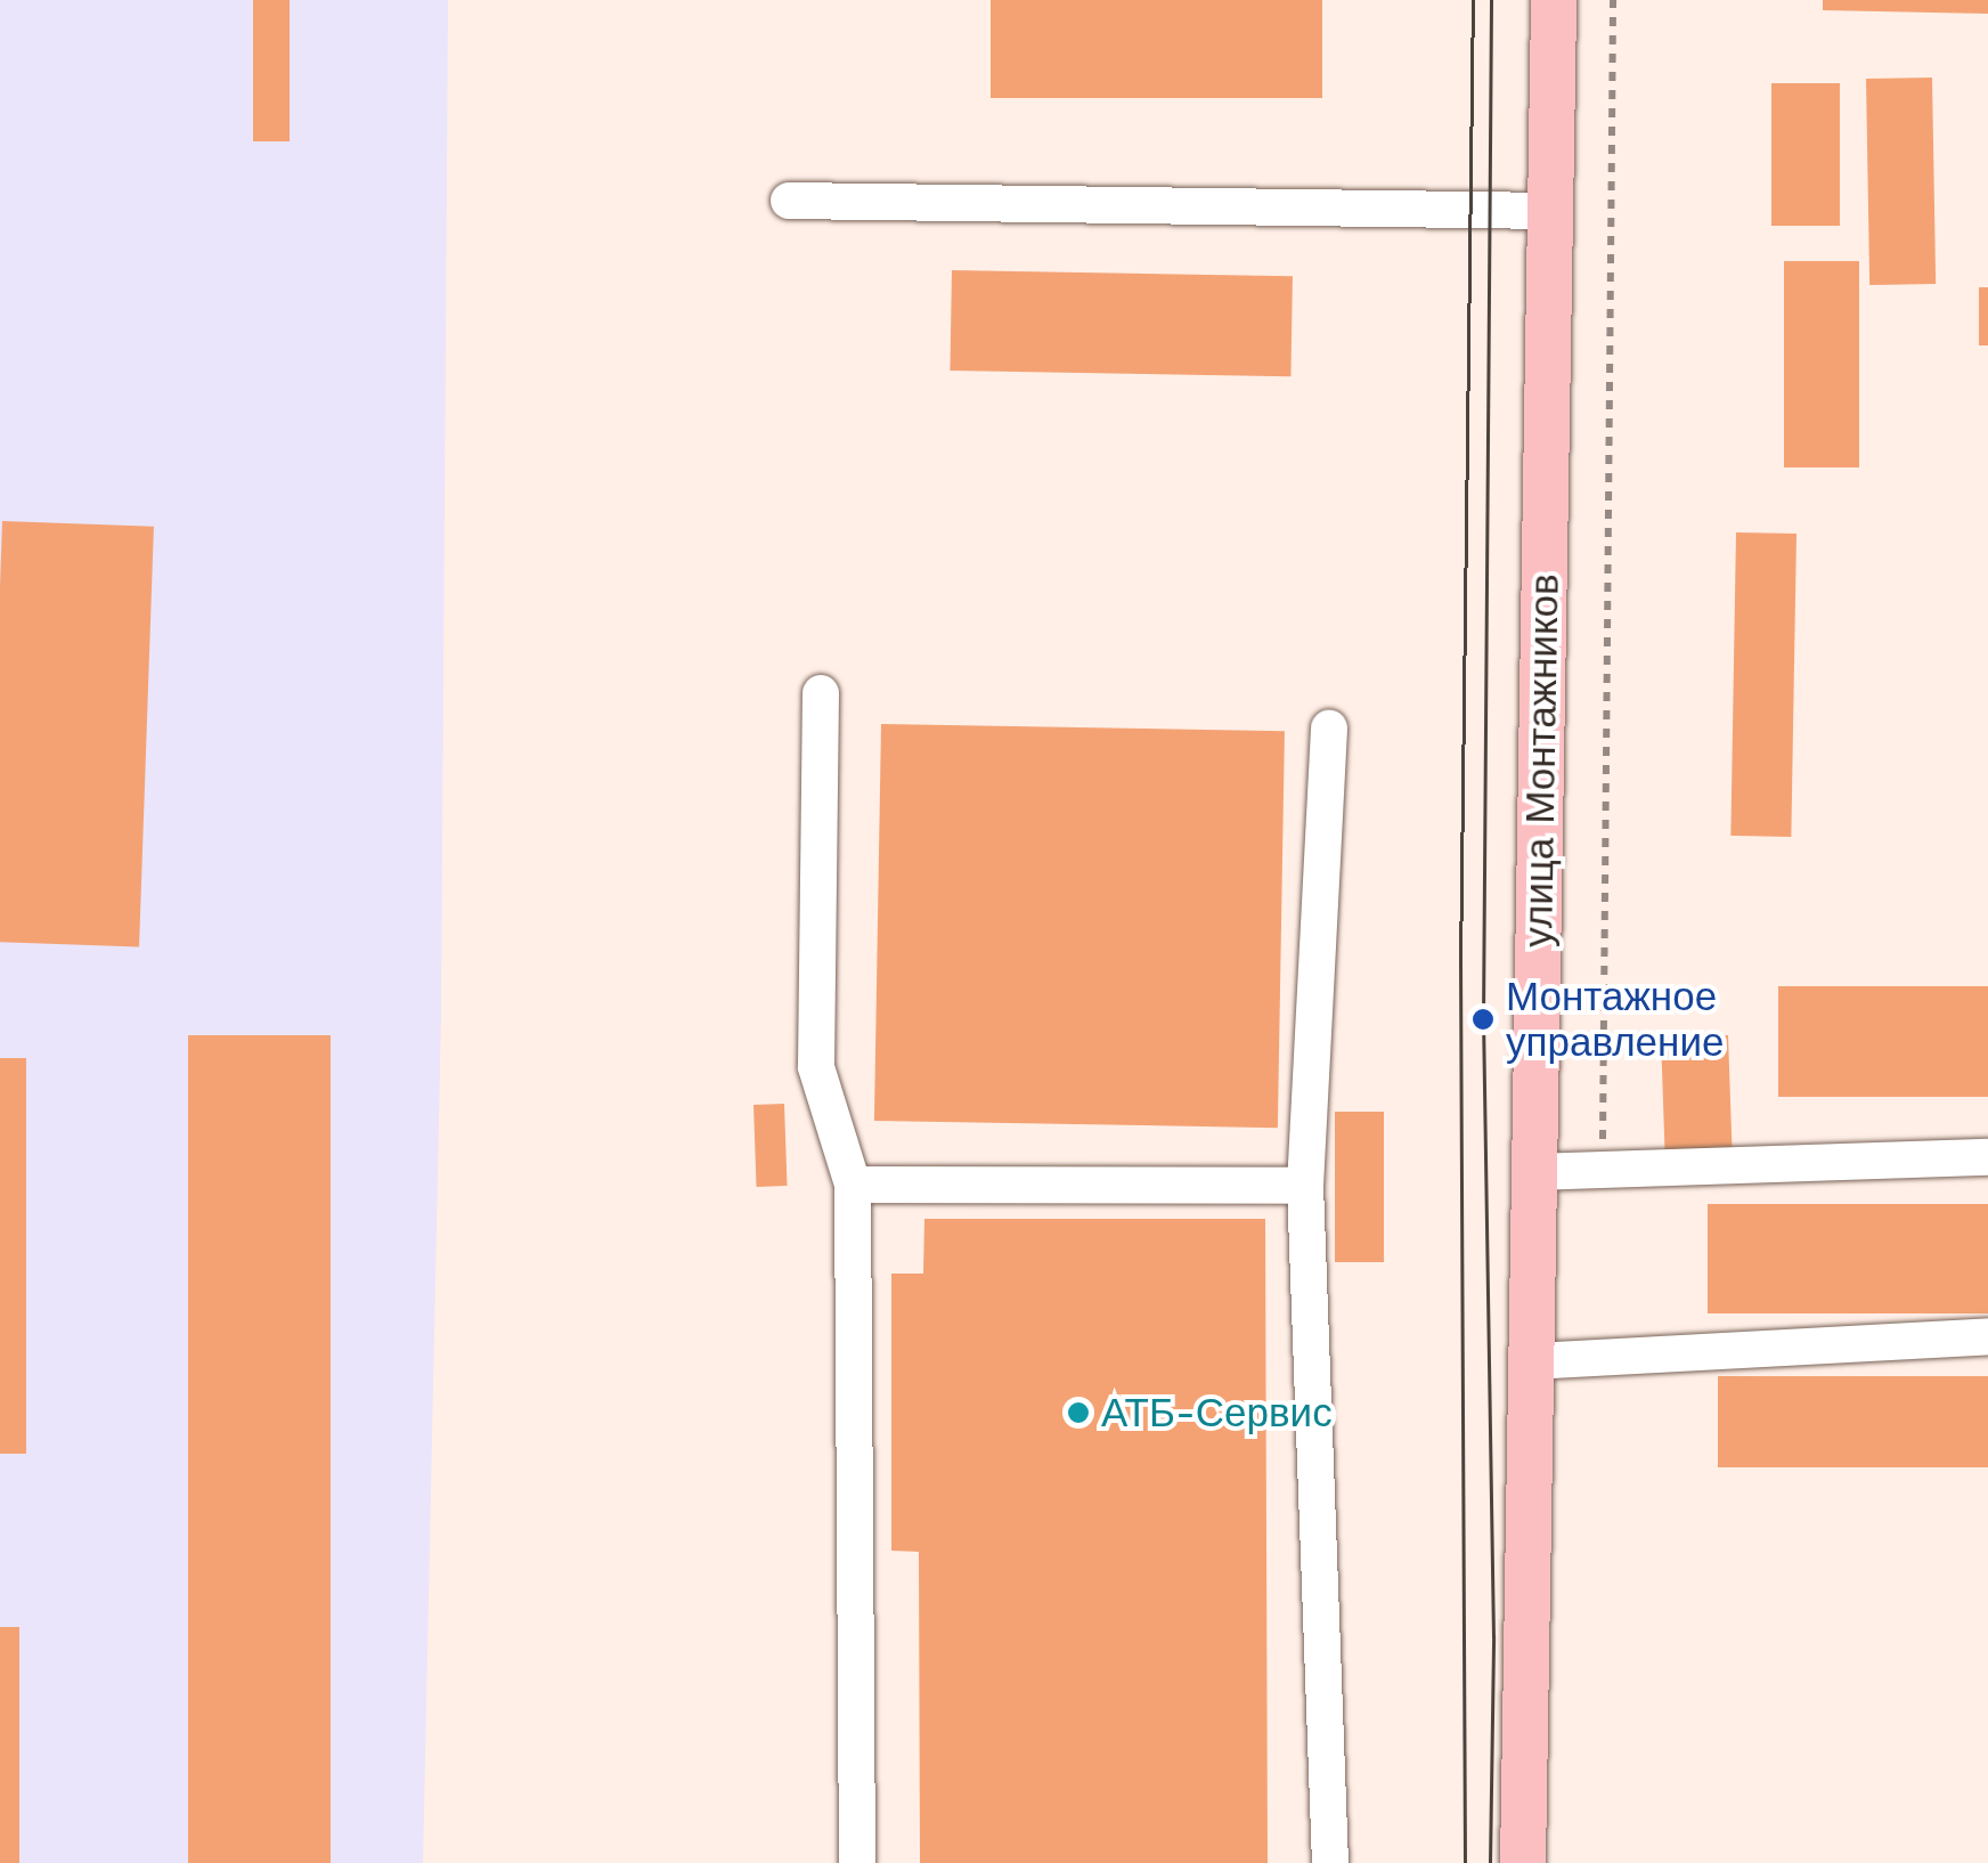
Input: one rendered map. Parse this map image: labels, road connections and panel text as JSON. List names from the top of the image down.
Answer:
{
  "streets": {
    "main road": ["улица Монтажников"]
  },
  "places": ["Монтажное управление", "АТБ-Сервис"]
}
